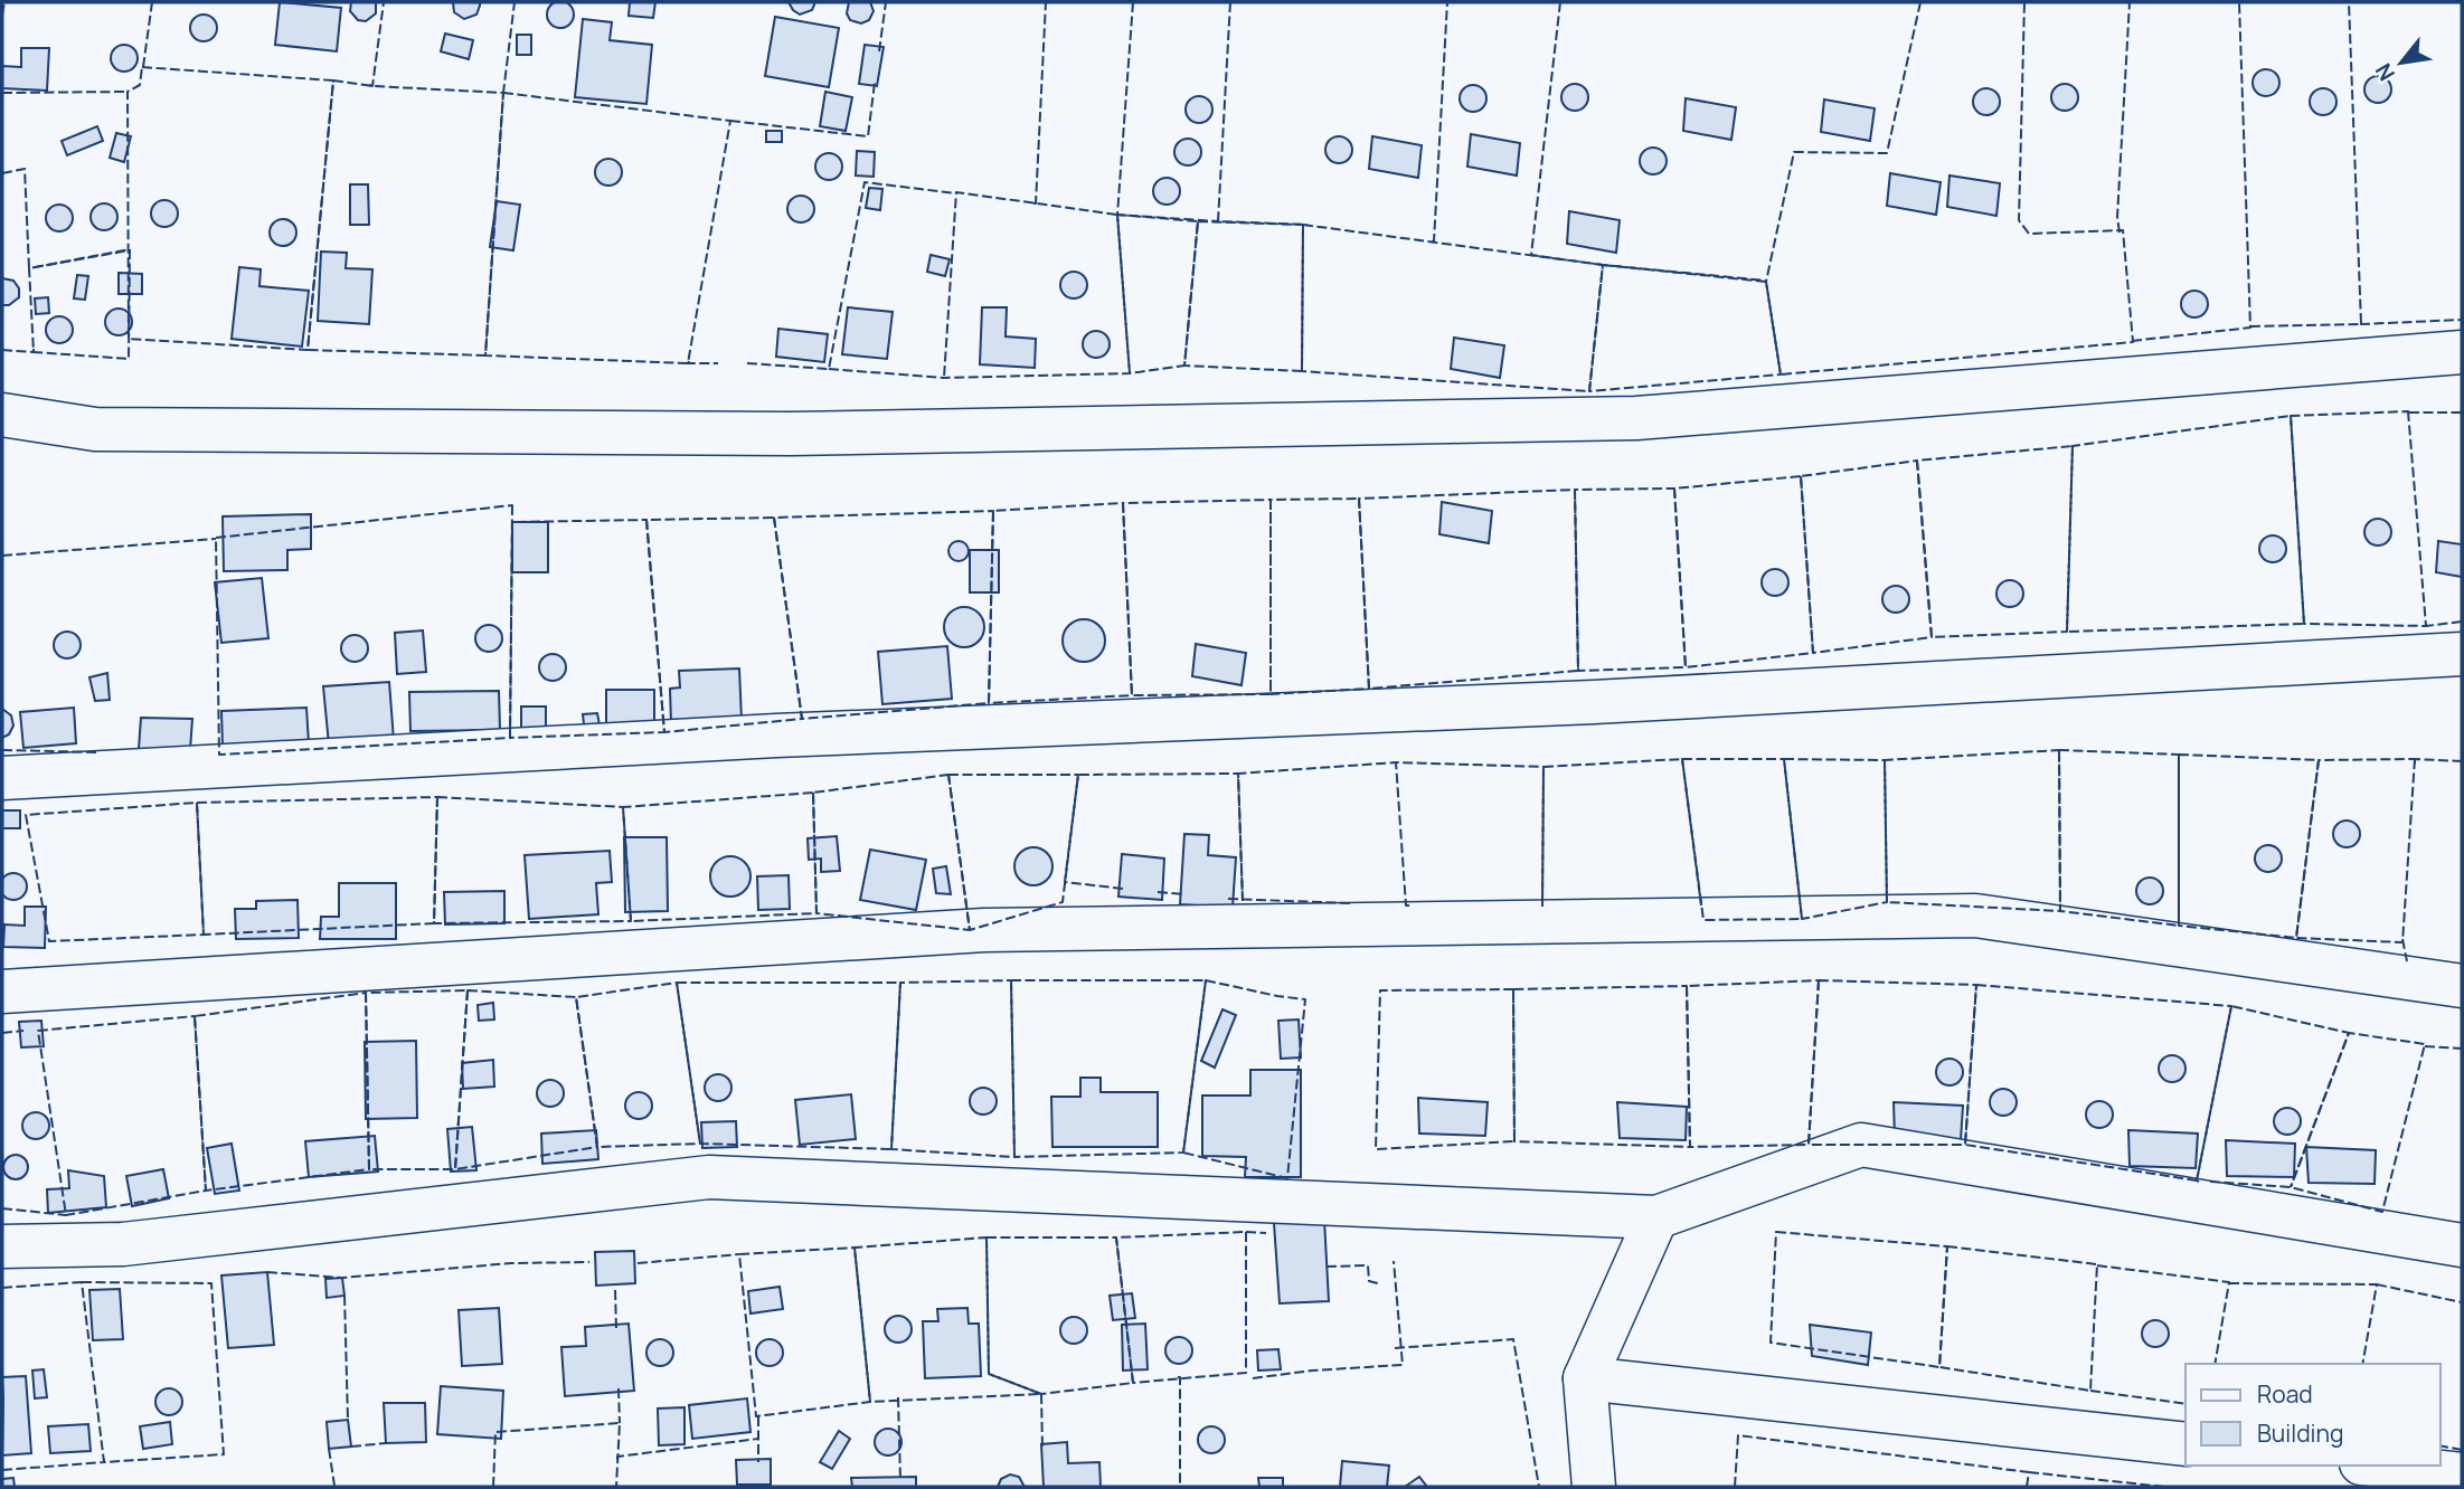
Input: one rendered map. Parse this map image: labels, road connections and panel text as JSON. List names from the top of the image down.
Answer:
{
  "legend": ["Road", "Building"],
  "north": "bottom left"
}
